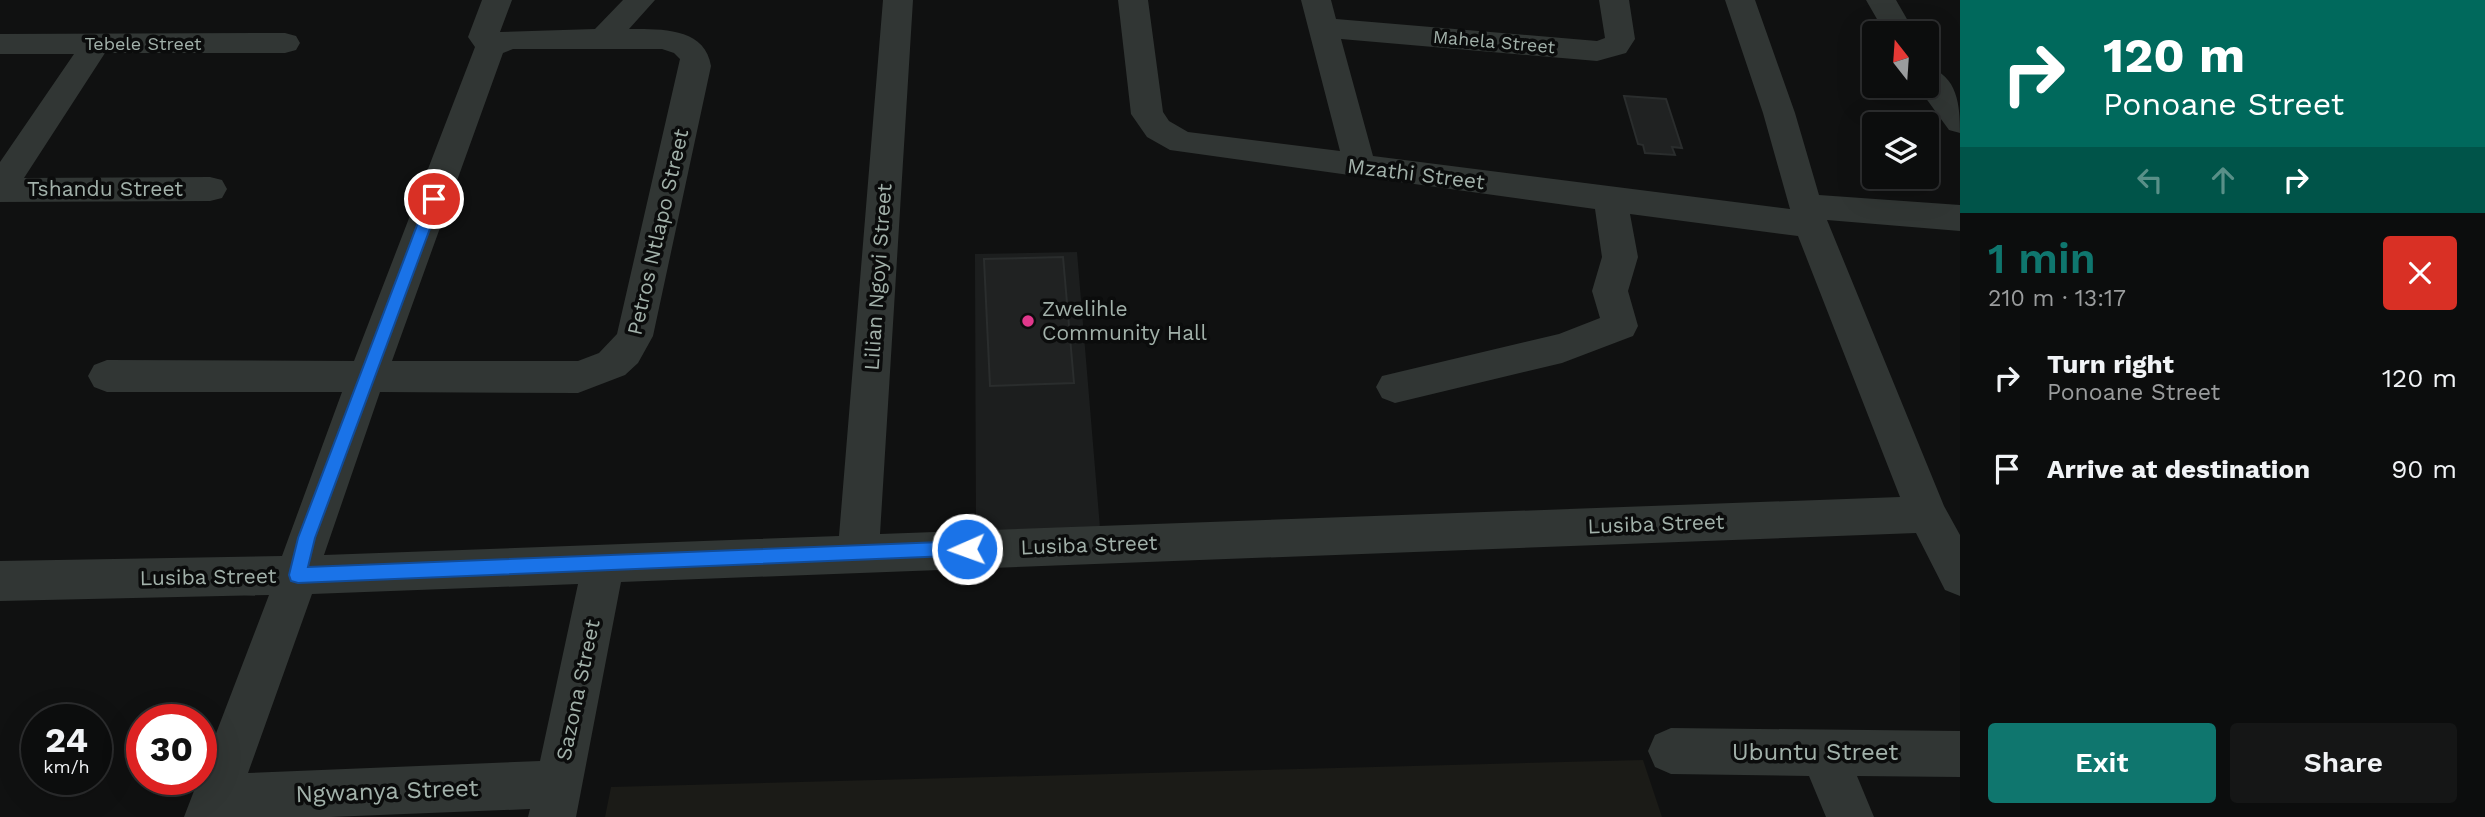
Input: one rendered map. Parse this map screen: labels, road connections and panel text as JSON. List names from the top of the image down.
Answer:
{
  "streets": {
    "street": [
      "Mahela Street",
      "Tebele Street",
      "Mzathi Street",
      "Tshandu Street",
      "Petros Ntlapo Street",
      "Lilian Ngoyi Street",
      "Lusiba Street",
      "Sazona Street",
      "Ubuntu Street",
      "Ngwanya Street"
    ]
  },
  "crossings": [
    ["Lilian Ngoyi Street", "Lusiba Street"],
    ["Lusiba Street", "Sazona Street"],
    ["Sazona Street", "Ngwanya Street"]
  ],
  "places": ["Zwelihle Community Hall"],
  "north": "top",
  "page": {
    "turn": ["120 m", "Ponoane Street"],
    "heading": ["1 min", "210 m · 13:17"],
    "list": [
      {
        "name": "Turn right",
        "note": "Ponoane Street",
        "value": "120 m"
      },
      {
        "name": "Arrive at destination",
        "value": "90 m"
      }
    ],
    "speed": "24 km/h",
    "limit": "30",
    "buttons": ["Exit", "Share"]
  }
}
